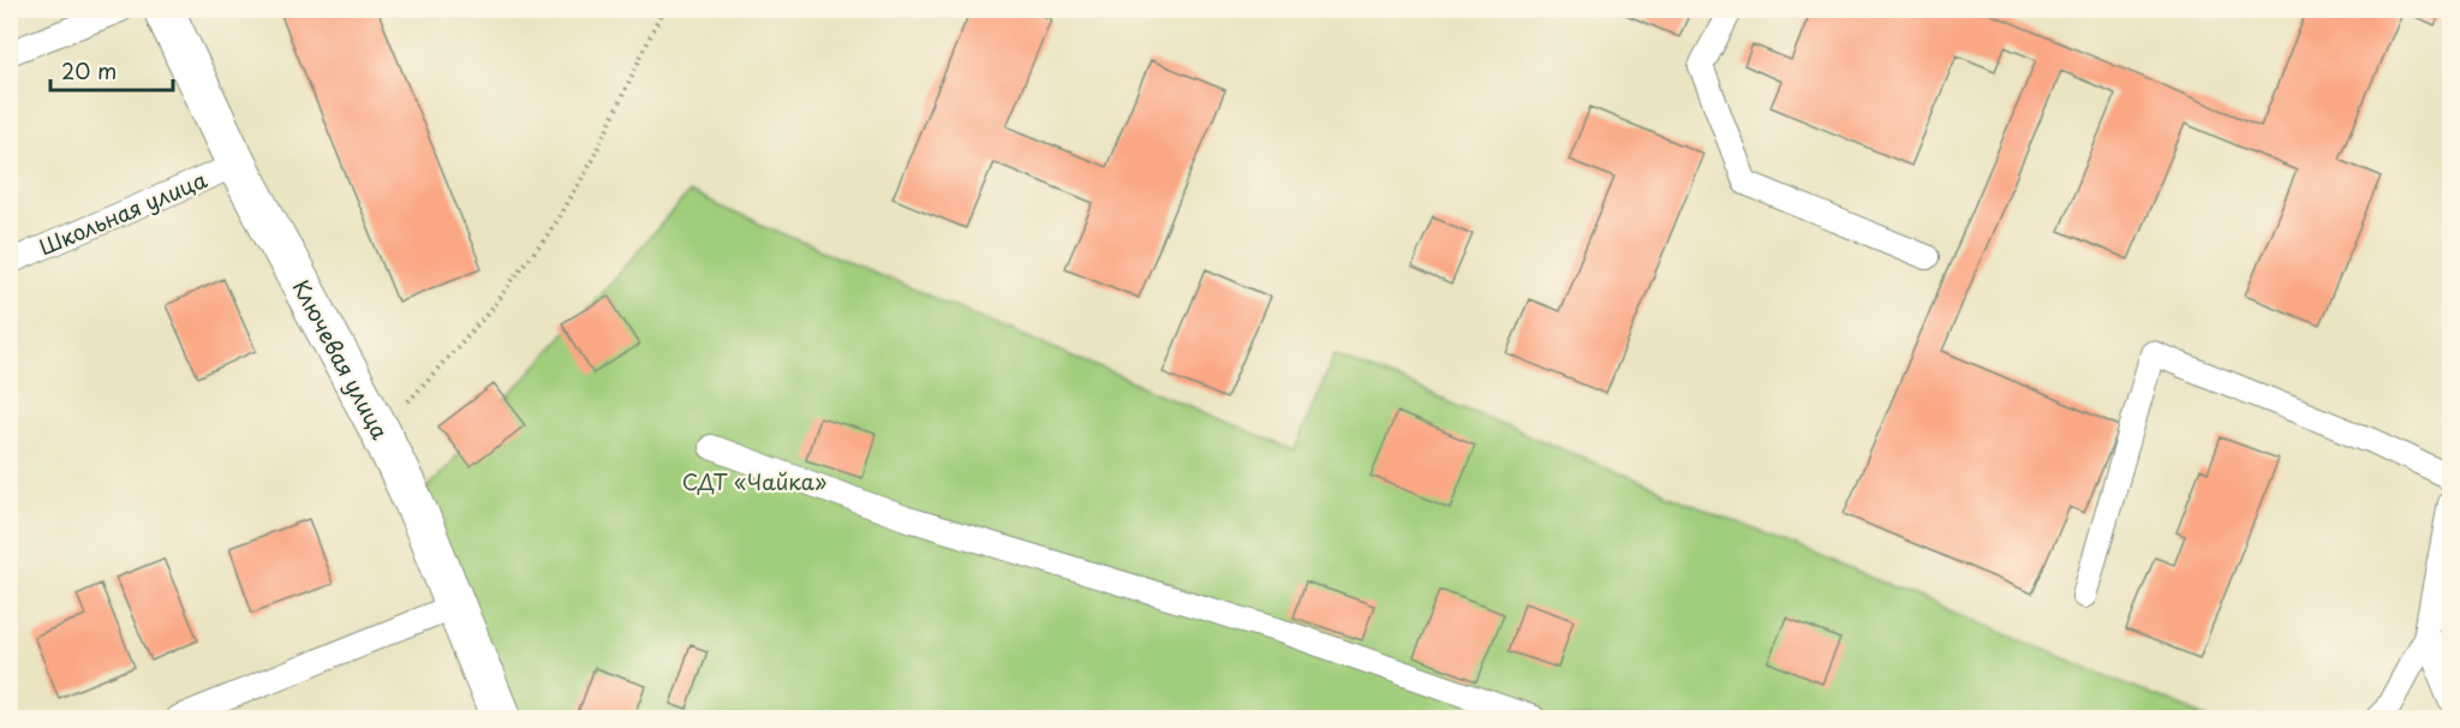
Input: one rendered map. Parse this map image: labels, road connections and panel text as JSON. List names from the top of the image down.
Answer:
{
  "streets": {
    "street": ["Ключевая улица"],
    "lane": ["Школьная улица"]
  },
  "crossings": [
    ["Школьная улица", "Ключевая улица"]
  ],
  "parks": ["СДТ «Чайка»"],
  "scale_bar": "20 m"
}
